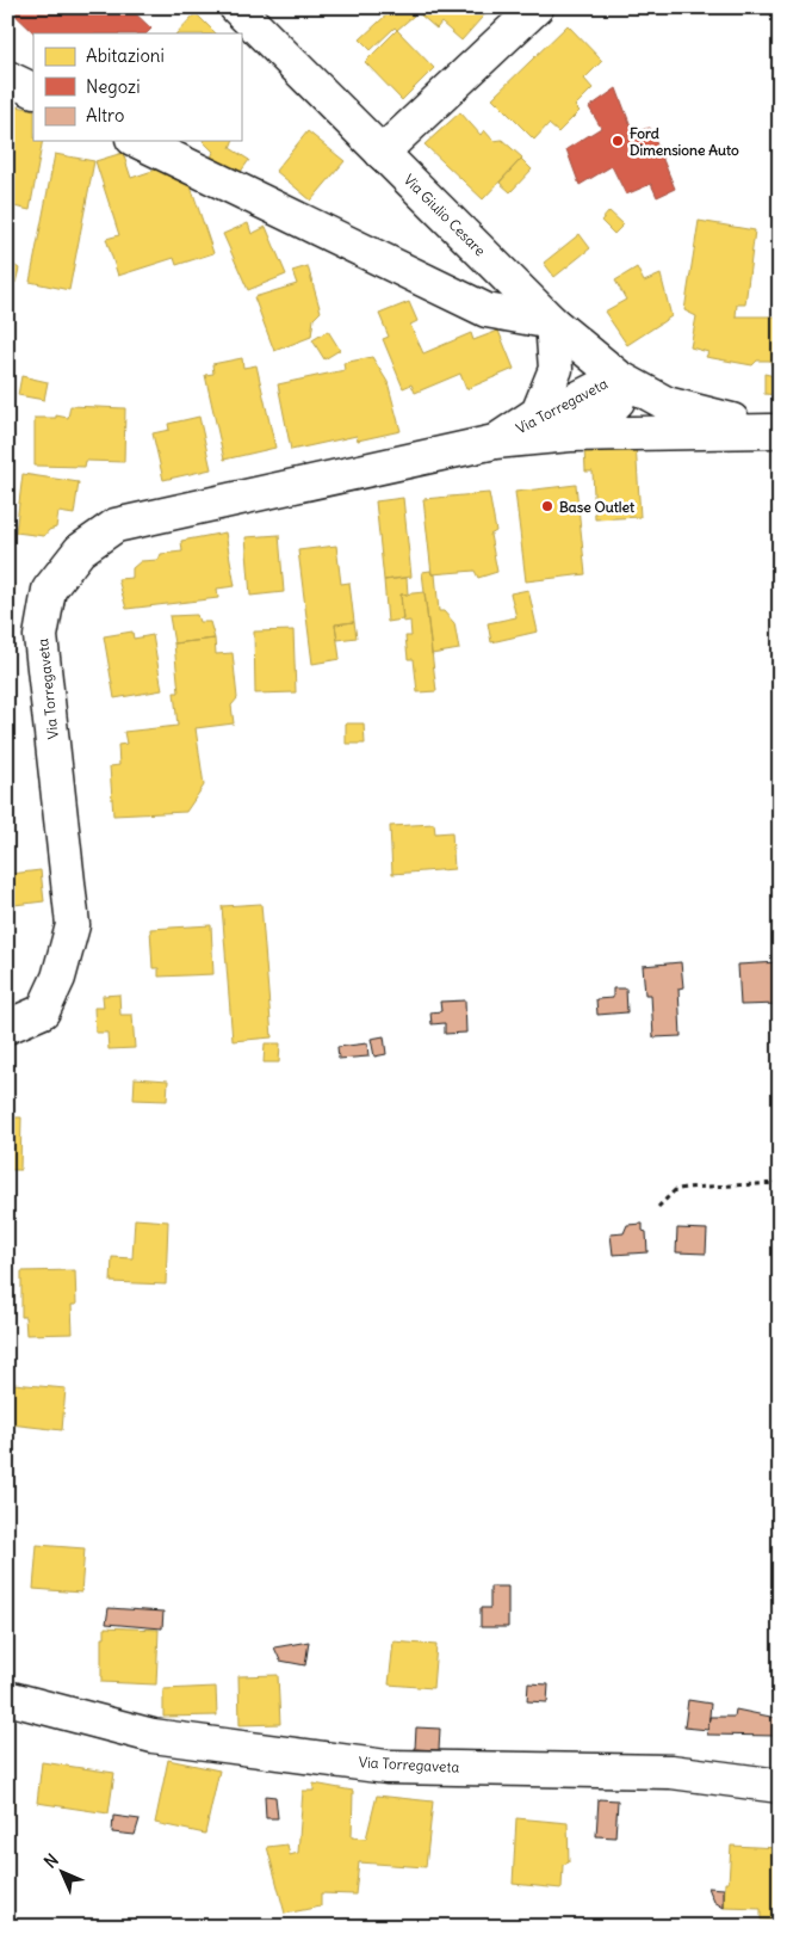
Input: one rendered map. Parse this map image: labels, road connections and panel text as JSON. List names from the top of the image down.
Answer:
{
  "streets": {
    "street": ["Via Giulio Cesare", "Via Torregaveta"]
  },
  "crossings": [
    ["Via Giulio Cesare", "Via Torregaveta"]
  ],
  "places": ["Ford Dimensione Auto", "Base Outlet"],
  "legend": ["Abitazioni", "Negozi", "Altro"],
  "north": "top left"
}
